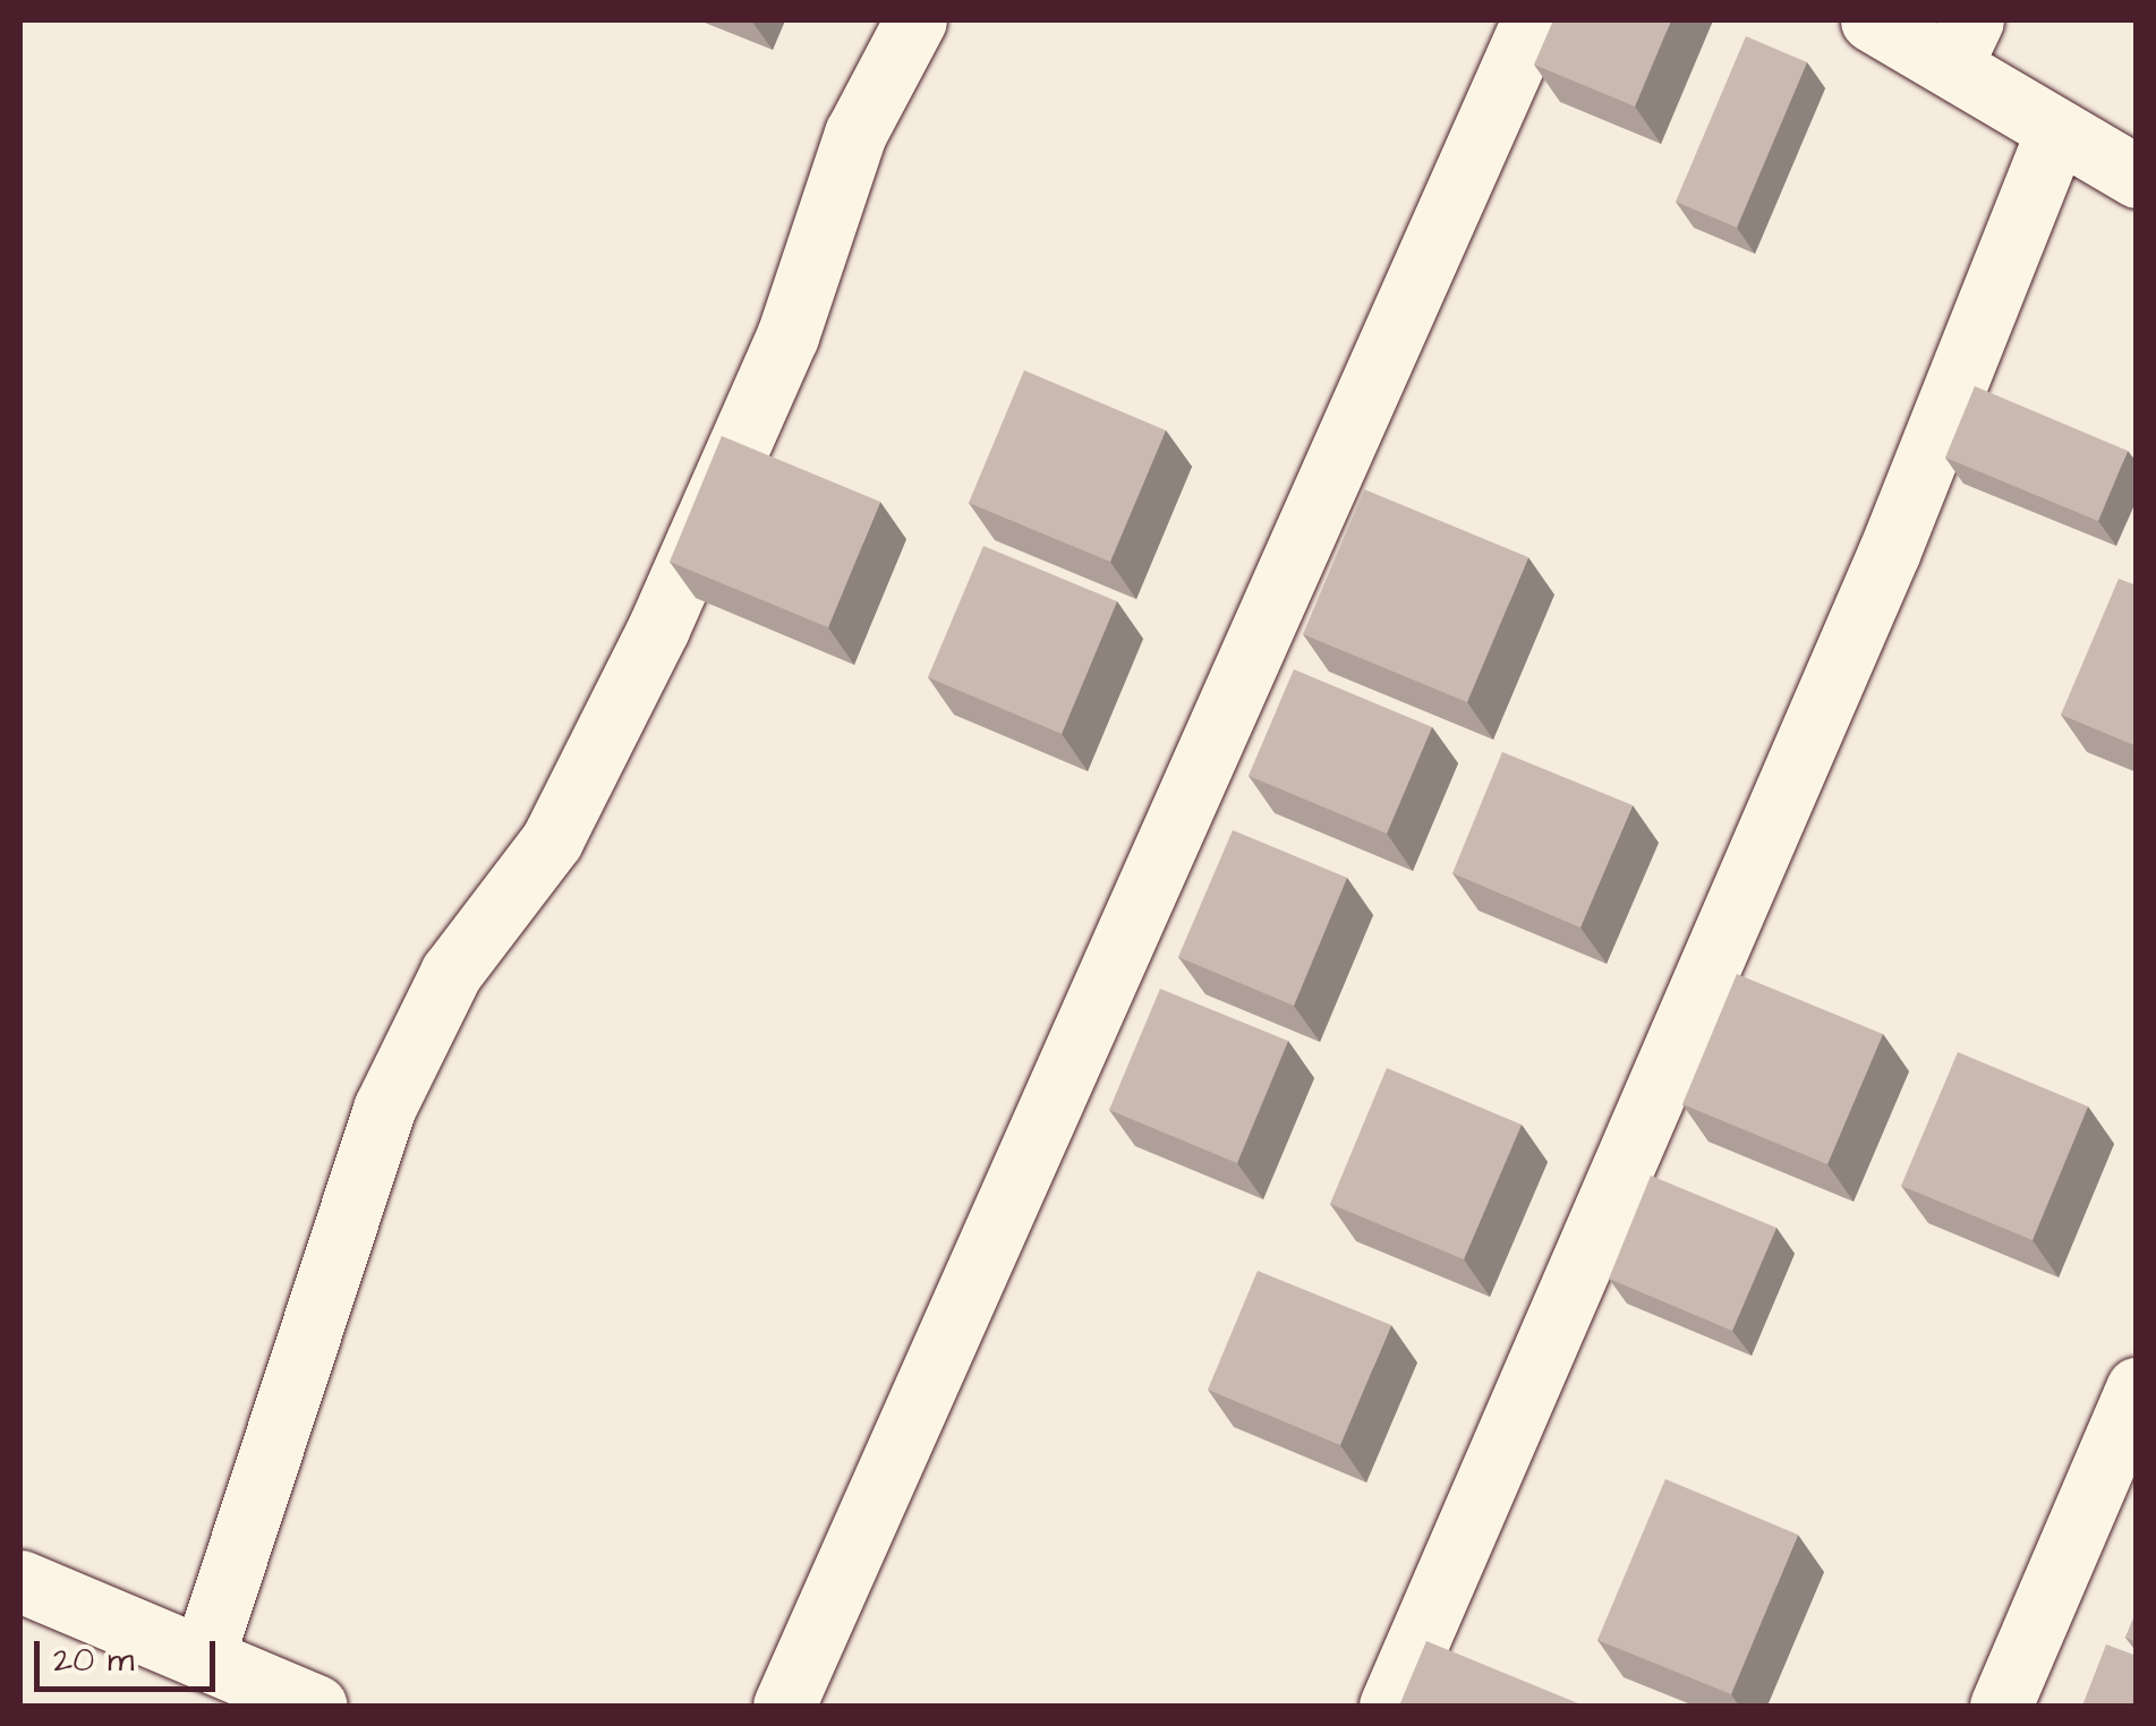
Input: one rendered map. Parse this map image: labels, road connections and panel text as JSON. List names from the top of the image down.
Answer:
{
  "scale_bar": "20 m"
}
